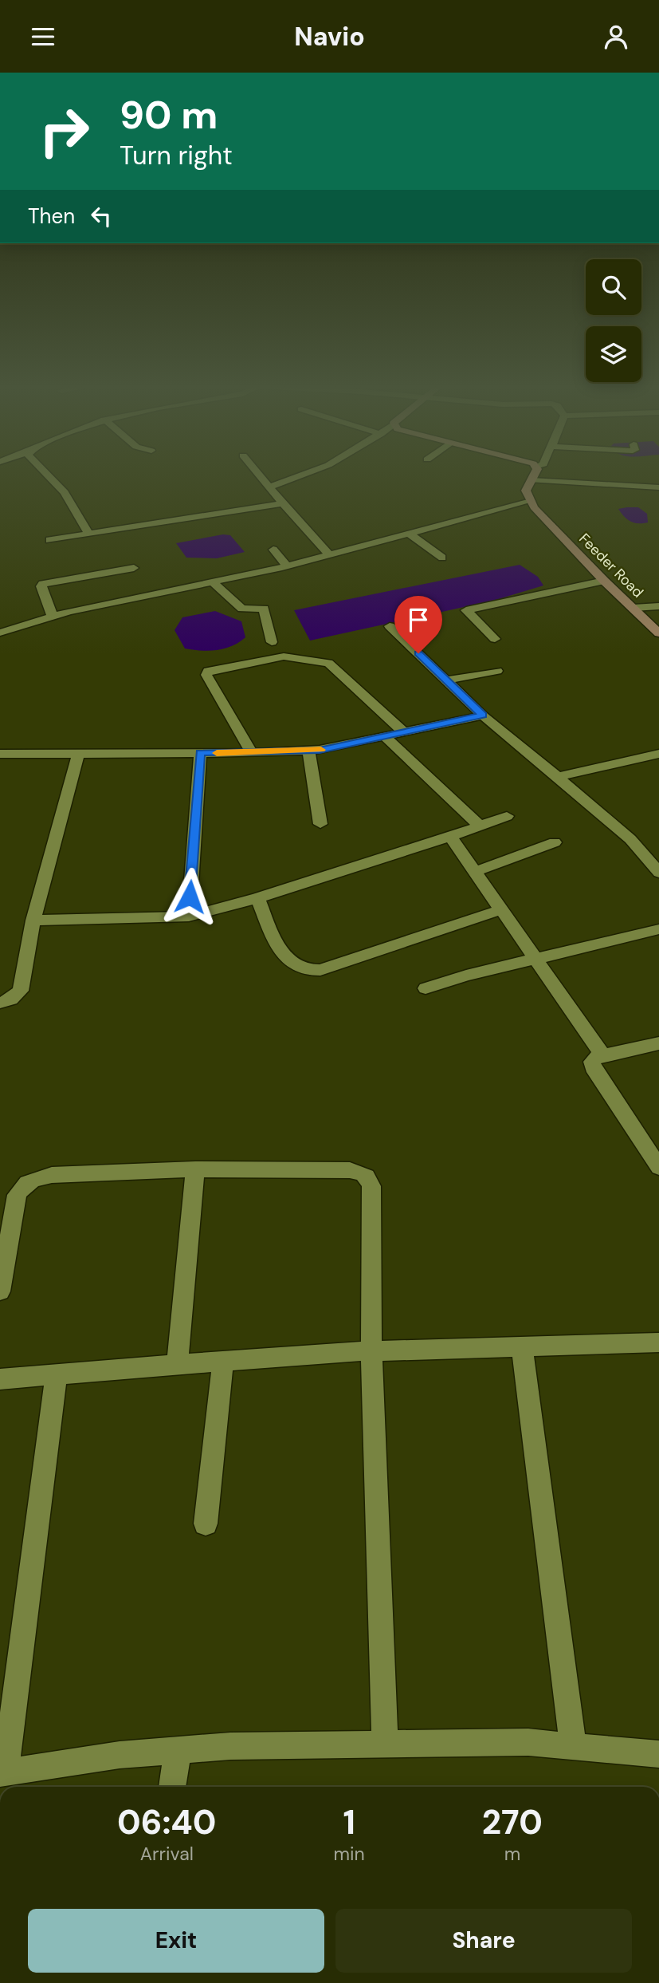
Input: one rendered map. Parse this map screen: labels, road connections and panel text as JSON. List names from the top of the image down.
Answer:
{
  "streets": {
    "street": ["Feeder Road"]
  },
  "page": {
    "header": "Navio",
    "turn": ["90 m", "Turn right"],
    "then": "Then",
    "eta": [
      "06:40",
      "Arrival",
      "1",
      "min",
      "270",
      "m"
    ],
    "buttons": ["Exit", "Share"]
  }
}
